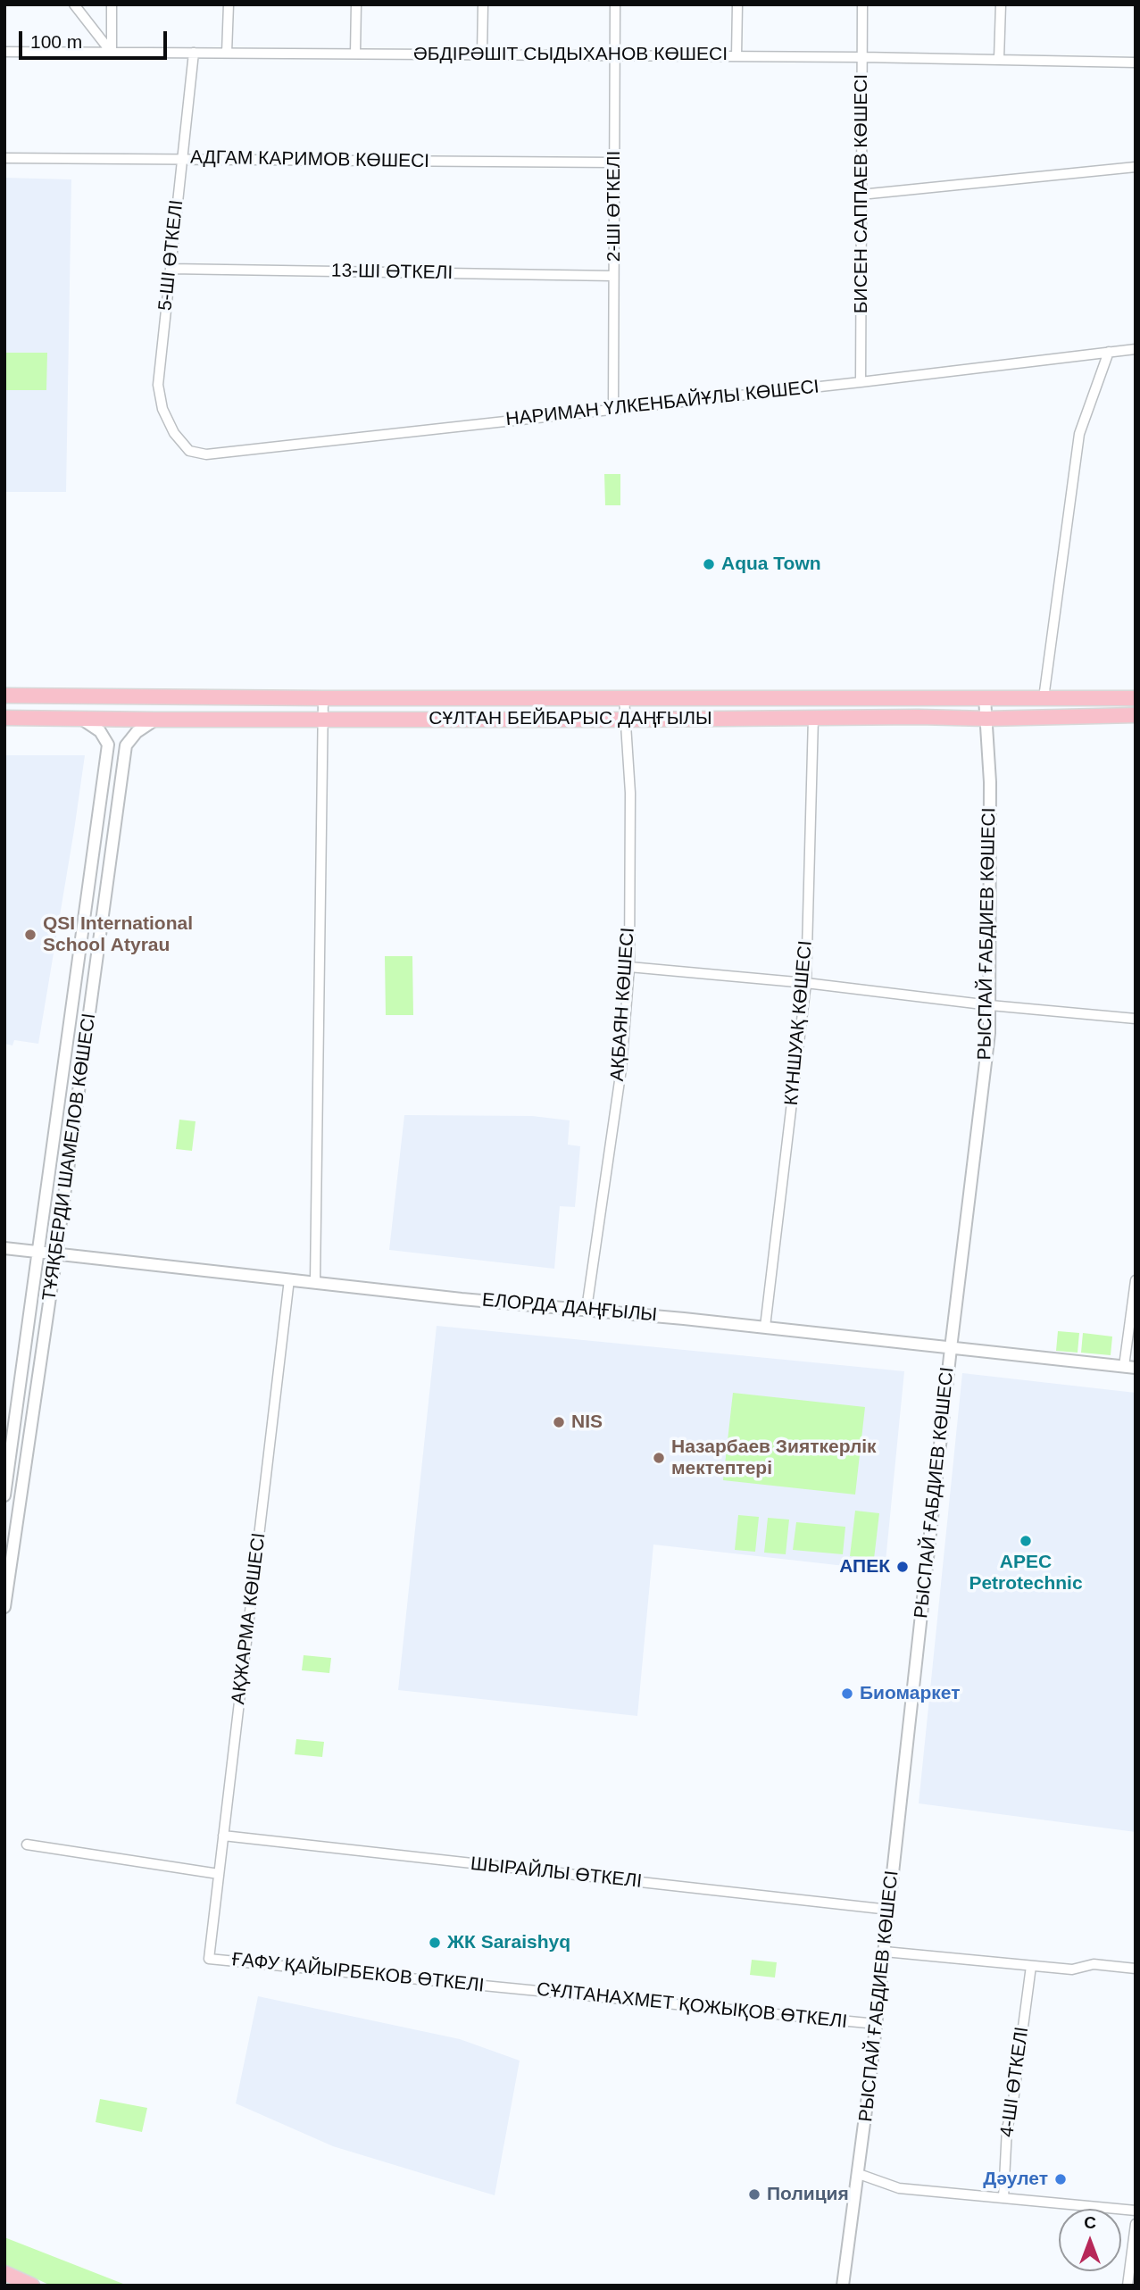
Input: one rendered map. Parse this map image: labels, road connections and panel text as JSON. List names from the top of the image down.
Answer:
{
  "streets": {
    "main road": ["СҰЛТАН БЕЙБАРЫС ДАҢҒЫЛЫ"],
    "street": [
      "ӘБДІРӘШІТ СЫДЫХАНОВ КӨШЕСІ",
      "АДГАМ КАРИМОВ КӨШЕСІ",
      "БИСЕН САППАЕВ КӨШЕСІ",
      "2-ШІ ӨТКЕЛІ",
      "5-ШІ ӨТКЕЛІ",
      "13-ШІ ӨТКЕЛІ",
      "НАРИМАН ҮЛКЕНБАЙҰЛЫ КӨШЕСІ",
      "РЫСПАЙ ҒАБДИЕВ КӨШЕСІ",
      "АҚБАЯН КӨШЕСІ",
      "КҮНШУАҚ КӨШЕСІ",
      "ТҰЯҚБЕРДИ ШАМЕЛОВ КӨШЕСІ",
      "ЕЛОРДА ДАҢҒЫЛЫ",
      "АҚЖАРМА КӨШЕСІ",
      "ШЫРАЙЛЫ ӨТКЕЛІ",
      "ҒАФУ ҚАЙЫРБЕКОВ ӨТКЕЛІ",
      "СҰЛТАНАХМЕТ ҚОЖЫҚОВ ӨТКЕЛІ",
      "4-ШІ ӨТКЕЛІ"
    ]
  },
  "crossings": [
    ["ӘБДІРӘШІТ СЫДЫХАНОВ КӨШЕСІ", "БИСЕН САППАЕВ КӨШЕСІ"],
    ["ӘБДІРӘШІТ СЫДЫХАНОВ КӨШЕСІ", "2-ШІ ӨТКЕЛІ"],
    ["ӘБДІРӘШІТ СЫДЫХАНОВ КӨШЕСІ", "5-ШІ ӨТКЕЛІ"],
    ["АДГАМ КАРИМОВ КӨШЕСІ", "2-ШІ ӨТКЕЛІ"],
    ["АДГАМ КАРИМОВ КӨШЕСІ", "5-ШІ ӨТКЕЛІ"],
    ["БИСЕН САППАЕВ КӨШЕСІ", "НАРИМАН ҮЛКЕНБАЙҰЛЫ КӨШЕСІ"],
    ["2-ШІ ӨТКЕЛІ", "13-ШІ ӨТКЕЛІ"],
    ["2-ШІ ӨТКЕЛІ", "НАРИМАН ҮЛКЕНБАЙҰЛЫ КӨШЕСІ"],
    ["5-ШІ ӨТКЕЛІ", "13-ШІ ӨТКЕЛІ"],
    ["5-ШІ ӨТКЕЛІ", "НАРИМАН ҮЛКЕНБАЙҰЛЫ КӨШЕСІ"],
    ["СҰЛТАН БЕЙБАРЫС ДАҢҒЫЛЫ", "РЫСПАЙ ҒАБДИЕВ КӨШЕСІ"],
    ["СҰЛТАН БЕЙБАРЫС ДАҢҒЫЛЫ", "АҚБАЯН КӨШЕСІ"],
    ["СҰЛТАН БЕЙБАРЫС ДАҢҒЫЛЫ", "КҮНШУАҚ КӨШЕСІ"],
    ["СҰЛТАН БЕЙБАРЫС ДАҢҒЫЛЫ", "ТҰЯҚБЕРДИ ШАМЕЛОВ КӨШЕСІ"],
    ["РЫСПАЙ ҒАБДИЕВ КӨШЕСІ", "ЕЛОРДА ДАҢҒЫЛЫ"],
    ["РЫСПАЙ ҒАБДИЕВ КӨШЕСІ", "ШЫРАЙЛЫ ӨТКЕЛІ"],
    ["РЫСПАЙ ҒАБДИЕВ КӨШЕСІ", "СҰЛТАНАХМЕТ ҚОЖЫҚОВ ӨТКЕЛІ"],
    ["АҚБАЯН КӨШЕСІ", "ЕЛОРДА ДАҢҒЫЛЫ"],
    ["КҮНШУАҚ КӨШЕСІ", "ЕЛОРДА ДАҢҒЫЛЫ"],
    ["ТҰЯҚБЕРДИ ШАМЕЛОВ КӨШЕСІ", "ЕЛОРДА ДАҢҒЫЛЫ"],
    ["ЕЛОРДА ДАҢҒЫЛЫ", "АҚЖАРМА КӨШЕСІ"],
    ["АҚЖАРМА КӨШЕСІ", "ШЫРАЙЛЫ ӨТКЕЛІ"],
    ["АҚЖАРМА КӨШЕСІ", "ҒАФУ ҚАЙЫРБЕКОВ ӨТКЕЛІ"],
    ["ҒАФУ ҚАЙЫРБЕКОВ ӨТКЕЛІ", "СҰЛТАНАХМЕТ ҚОЖЫҚОВ ӨТКЕЛІ"]
  ],
  "places": [
    "Aqua Town",
    "QSI International School Atyrau",
    "NIS",
    "Назарбаев Зияткерлік мектептері",
    "APEC Petrotechnic",
    "АПЕК",
    "Биомаркет",
    "ЖК Saraishyq",
    "Дәулет",
    "Полиция"
  ],
  "scale_bar": "100 m",
  "north": "top"
}
